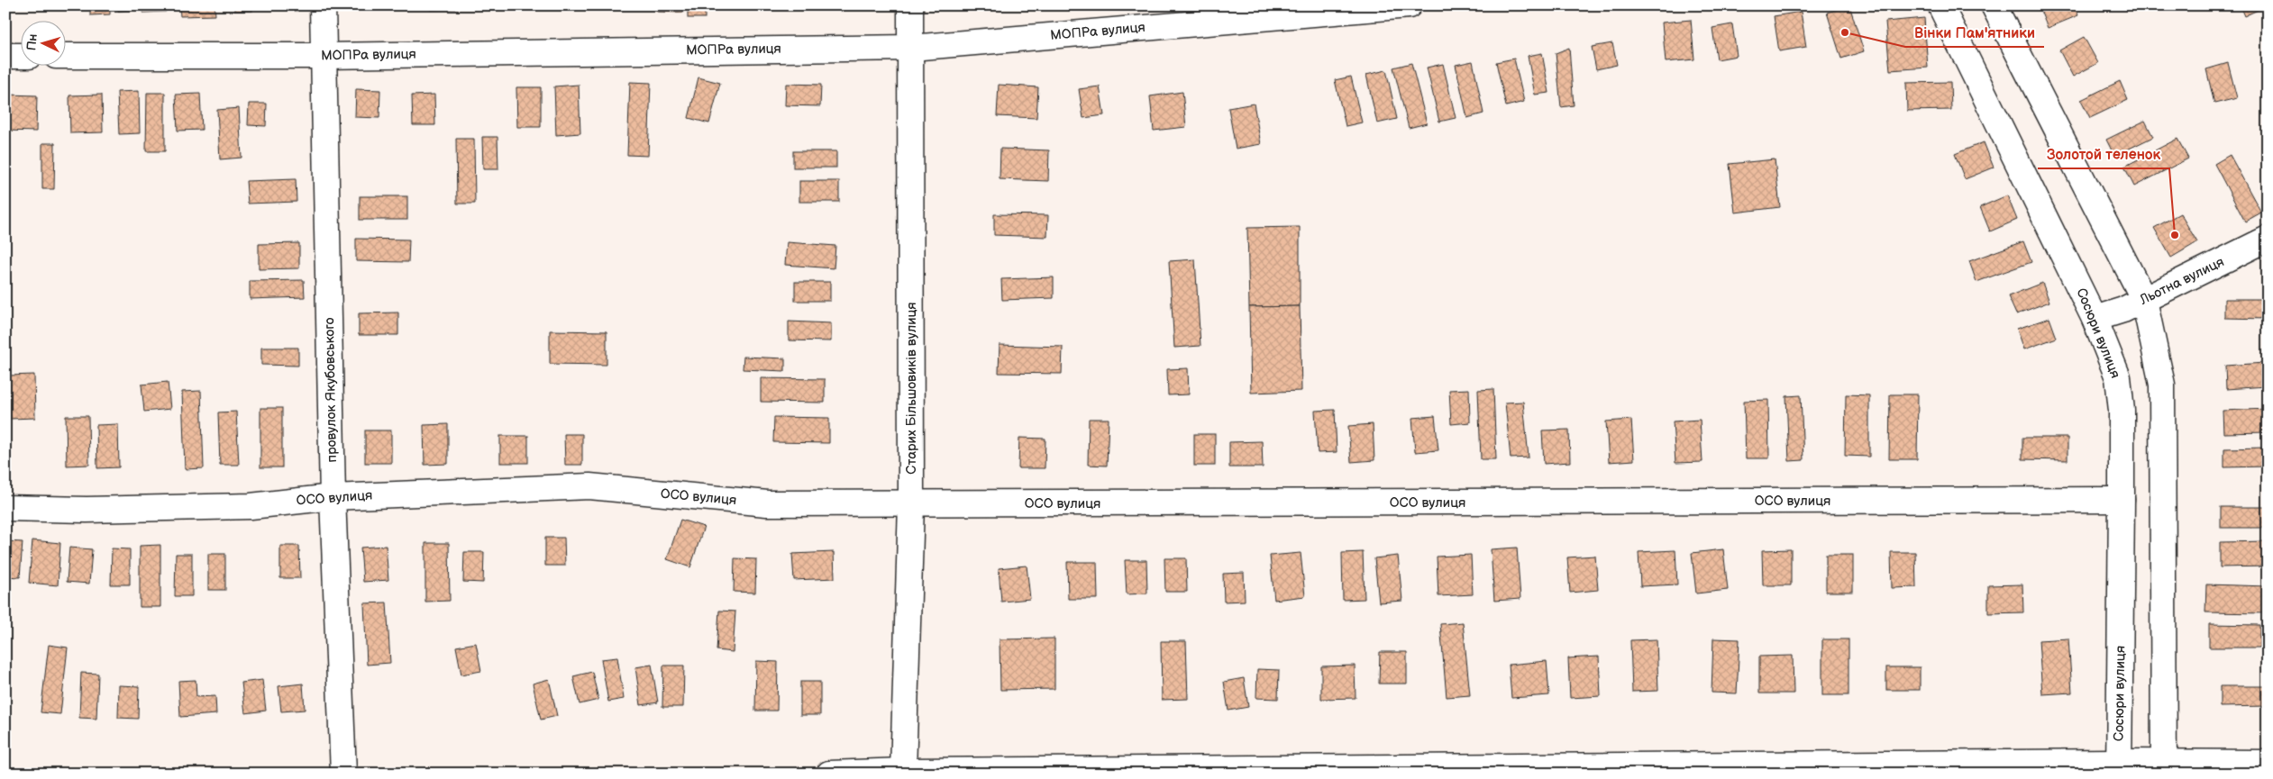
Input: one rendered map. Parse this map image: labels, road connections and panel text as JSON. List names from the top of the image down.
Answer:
{
  "streets": {
    "street": [
      "МОПРа вулиця",
      "Льотна вулиця",
      "Сосюри вулиця",
      "Старих Більшовиків вулиця",
      "провулок Якубовського",
      "ОСО вулиця"
    ]
  },
  "crossings": [
    ["МОПРа вулиця", "Старих Більшовиків вулиця"],
    ["МОПРа вулиця", "провулок Якубовського"],
    ["Льотна вулиця", "Сосюри вулиця"],
    ["Сосюри вулиця", "ОСО вулиця"],
    ["Старих Більшовиків вулиця", "ОСО вулиця"],
    ["провулок Якубовського", "ОСО вулиця"]
  ],
  "places": ["Вінки Пам'ятники", "Золотой теленок"],
  "north": "left"
}
